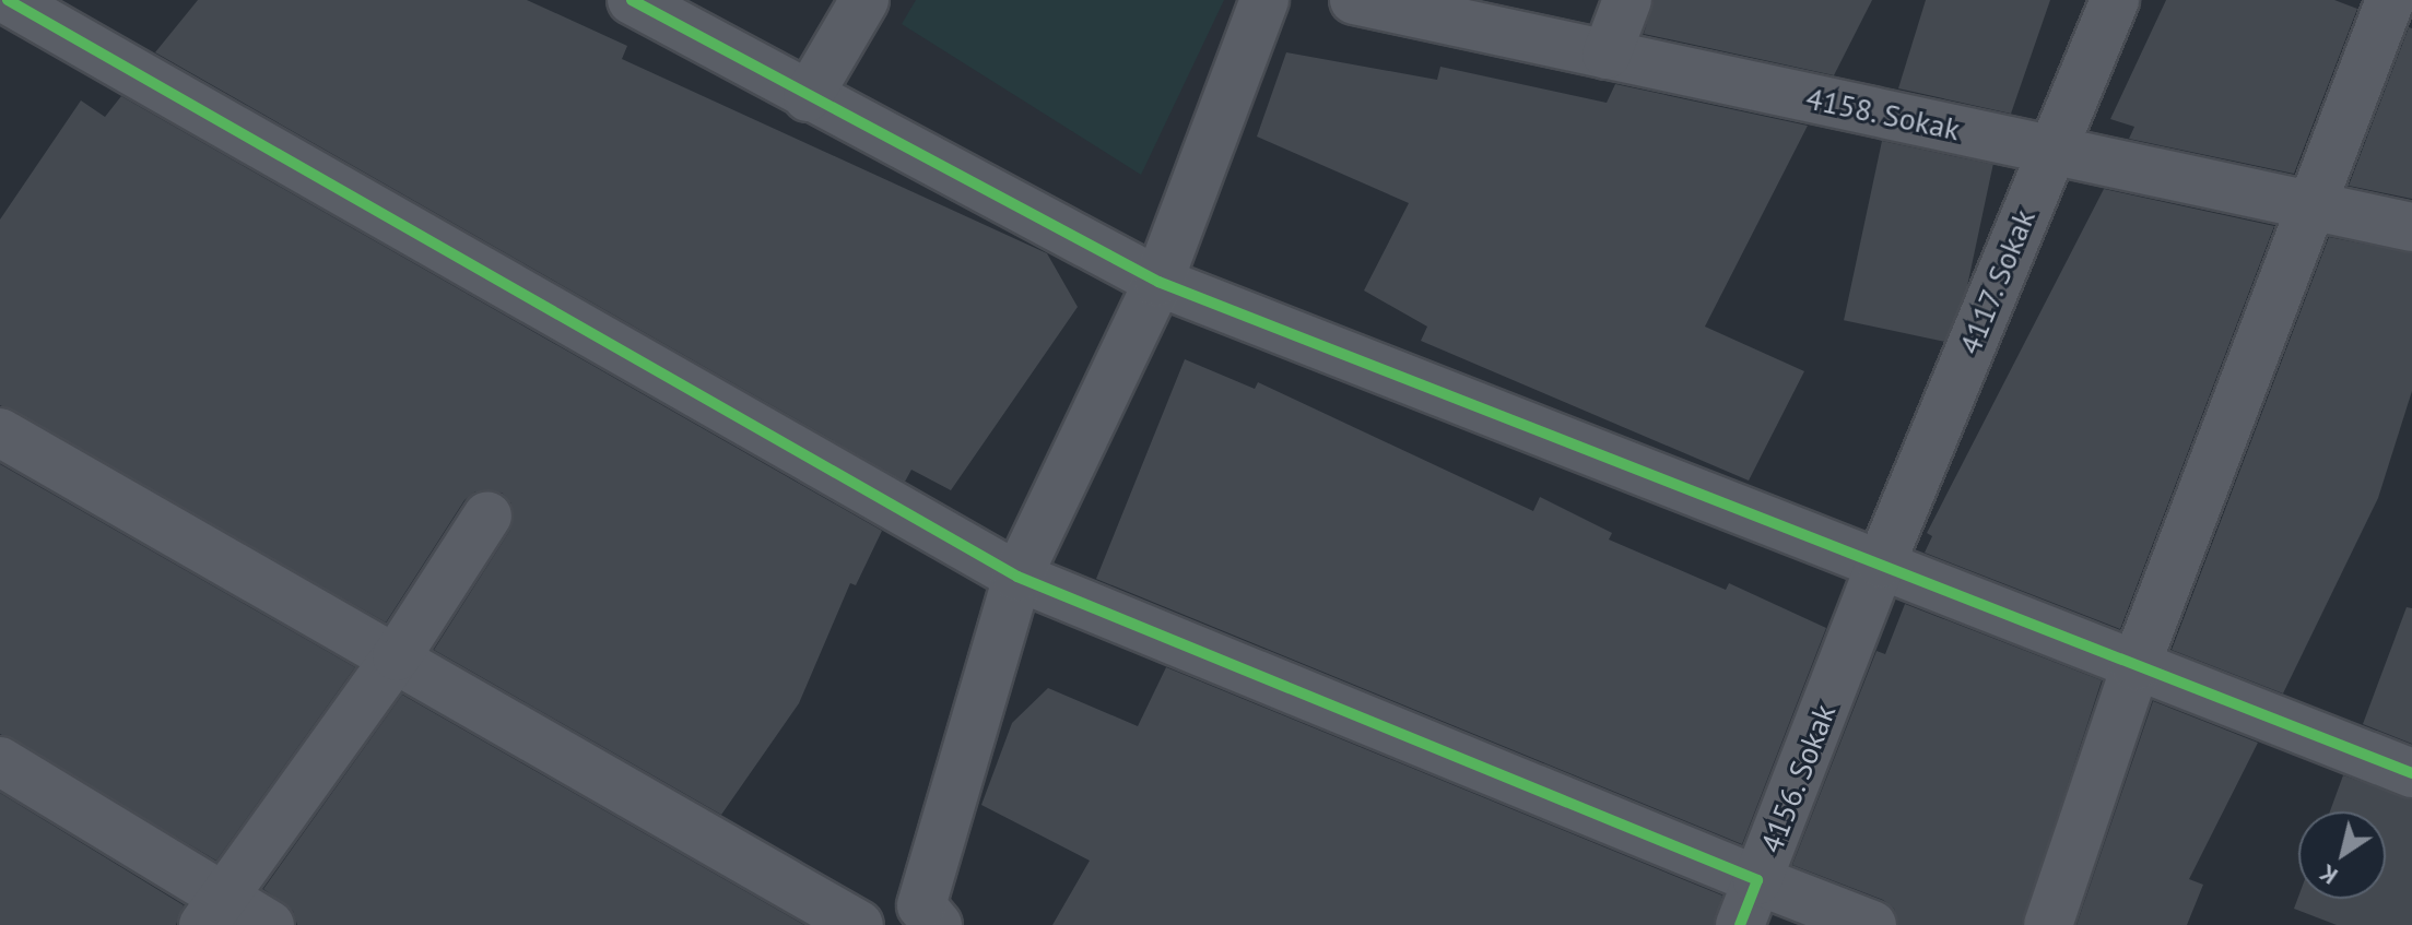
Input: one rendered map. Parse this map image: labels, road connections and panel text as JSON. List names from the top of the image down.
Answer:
{
  "streets": {
    "street": ["4158. Sokak", "4117. Sokak", "4156. Sokak"]
  },
  "crossings": [
    ["4158. Sokak", "4117. Sokak"],
    ["4117. Sokak", "4156. Sokak"]
  ],
  "north": "bottom left"
}
